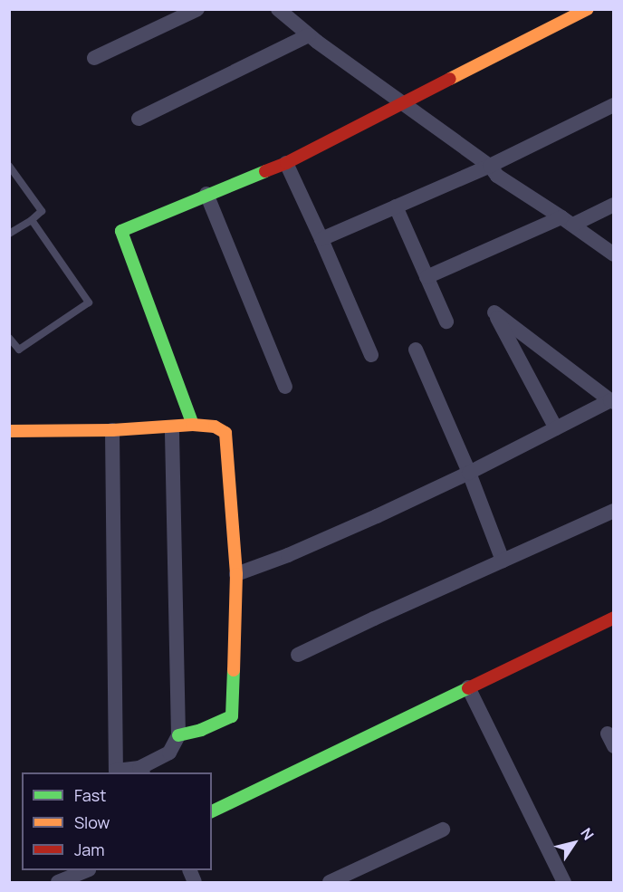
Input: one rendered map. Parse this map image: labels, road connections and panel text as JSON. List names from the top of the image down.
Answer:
{
  "legend": ["Fast", "Slow", "Jam"],
  "north": "top right"
}
